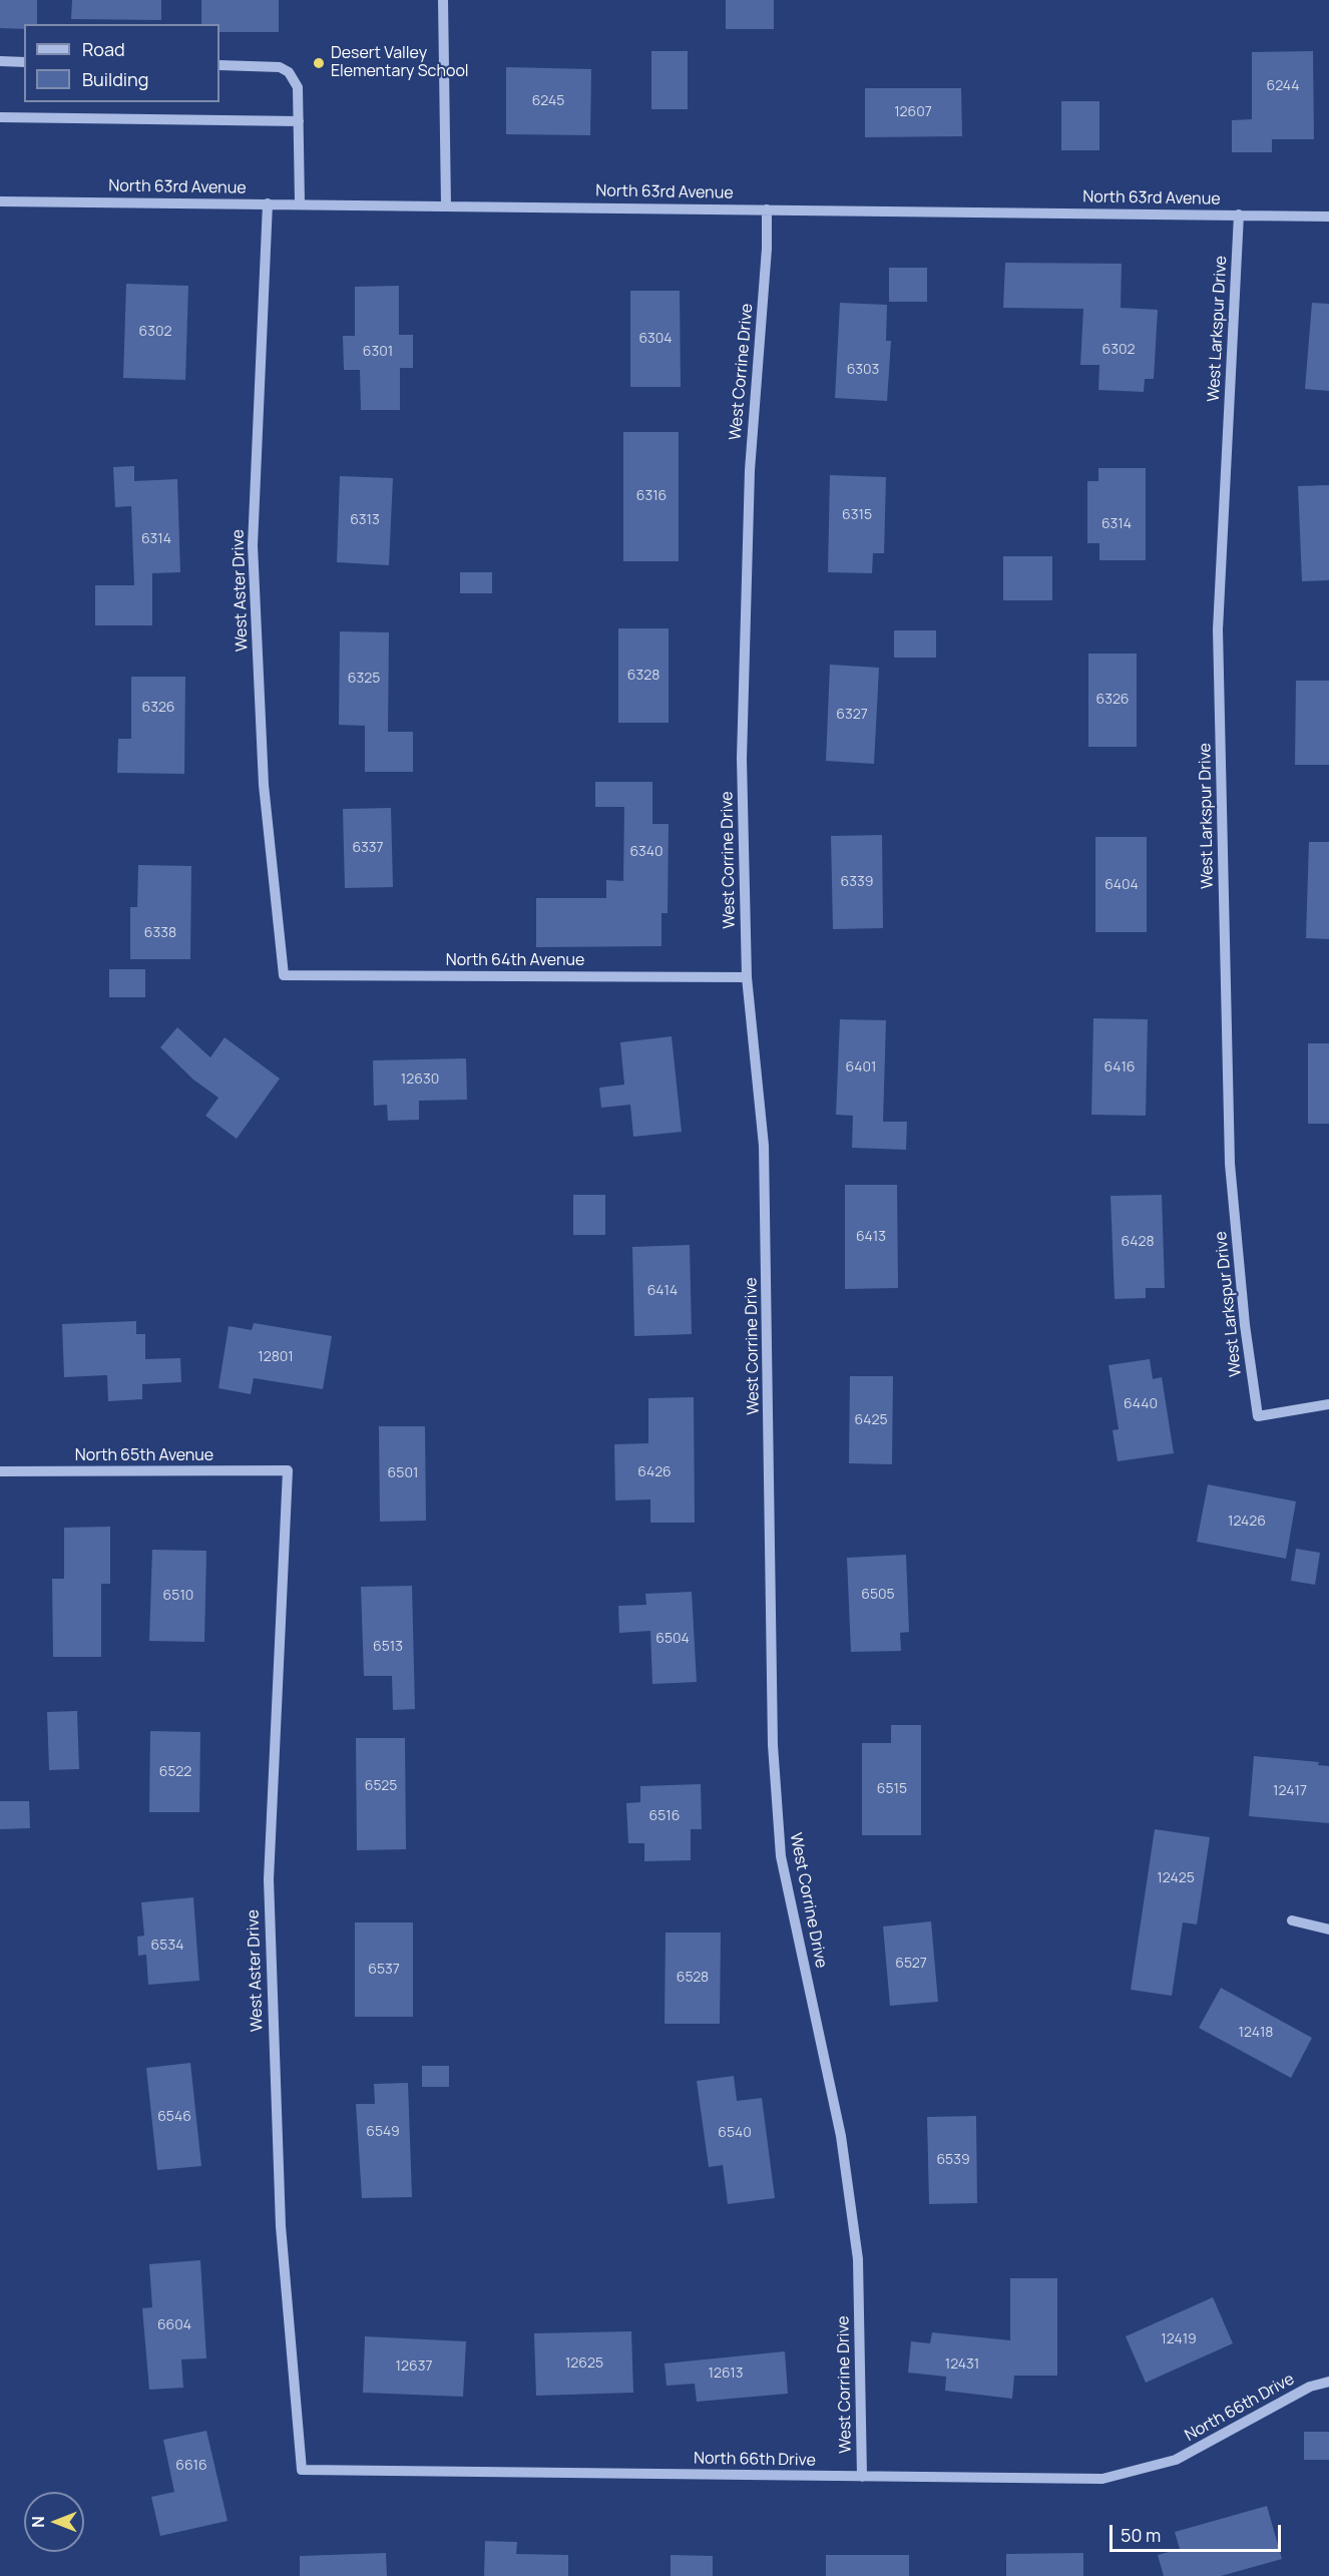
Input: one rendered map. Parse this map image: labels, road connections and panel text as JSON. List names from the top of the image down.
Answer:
{
  "streets": {
    "street": [
      "North 63rd Avenue",
      "West Larkspur Drive",
      "West Corrine Drive",
      "West Aster Drive",
      "North 64th Avenue",
      "North 65th Avenue",
      "North 66th Drive"
    ]
  },
  "crossings": [
    ["North 63rd Avenue", "West Larkspur Drive"],
    ["North 63rd Avenue", "West Corrine Drive"],
    ["North 63rd Avenue", "West Aster Drive"],
    ["West Corrine Drive", "North 64th Avenue"],
    ["West Corrine Drive", "North 66th Drive"],
    ["West Aster Drive", "North 64th Avenue"],
    ["West Aster Drive", "North 65th Avenue"],
    ["West Aster Drive", "North 66th Drive"]
  ],
  "places": ["Desert Valley Elementary School"],
  "house_numbers": [
    "6244",
    "6245",
    "12607",
    "6302",
    "6304",
    "6302",
    "6301",
    "6303",
    "6316",
    "6315",
    "6313",
    "6314",
    "6314",
    "6328",
    "6325",
    "6326",
    "6326",
    "6327",
    "6337",
    "6340",
    "6339",
    "6404",
    "6338",
    "6401",
    "6416",
    "12630",
    "6413",
    "6428",
    "6414",
    "12801",
    "6440",
    "6425",
    "6426",
    "6501",
    "12426",
    "6505",
    "6510",
    "6504",
    "6513",
    "6522",
    "6525",
    "6515",
    "12417",
    "6516",
    "12425",
    "6534",
    "6527",
    "6537",
    "6528",
    "12418",
    "6546",
    "6549",
    "6540",
    "6539",
    "6604",
    "12419",
    "12625",
    "12431",
    "12637",
    "12613",
    "6616"
  ],
  "legend": ["Road", "Building"],
  "scale_bar": "50 m",
  "north": "left"
}
